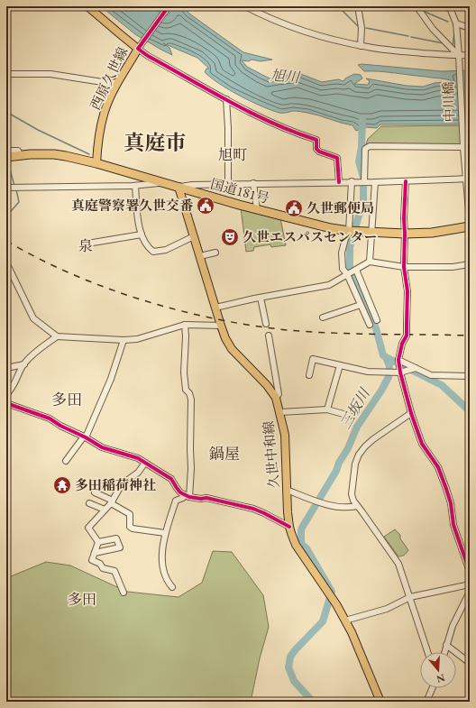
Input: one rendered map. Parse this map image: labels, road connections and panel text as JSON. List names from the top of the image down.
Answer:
{
  "streets": {
    "highway": ["国道181号"],
    "main road": ["西原久世線", "久世中和線"],
    "street": ["中川橋"]
  },
  "crossings": [
    ["西原久世線", "国道181号"],
    ["国道181号", "久世中和線"]
  ],
  "districts": [
    "真庭市",
    "旭町",
    "泉",
    "多田",
    "鍋屋",
    "多田"
  ],
  "water": ["旭川", "三坂川"],
  "places": {
    "public building": ["真庭警察署久世交番", "久世郵便局"],
    "theatre": ["久世エスパスセンター"],
    "temple": ["多田稲荷神社"]
  },
  "north": "bottom"
}
